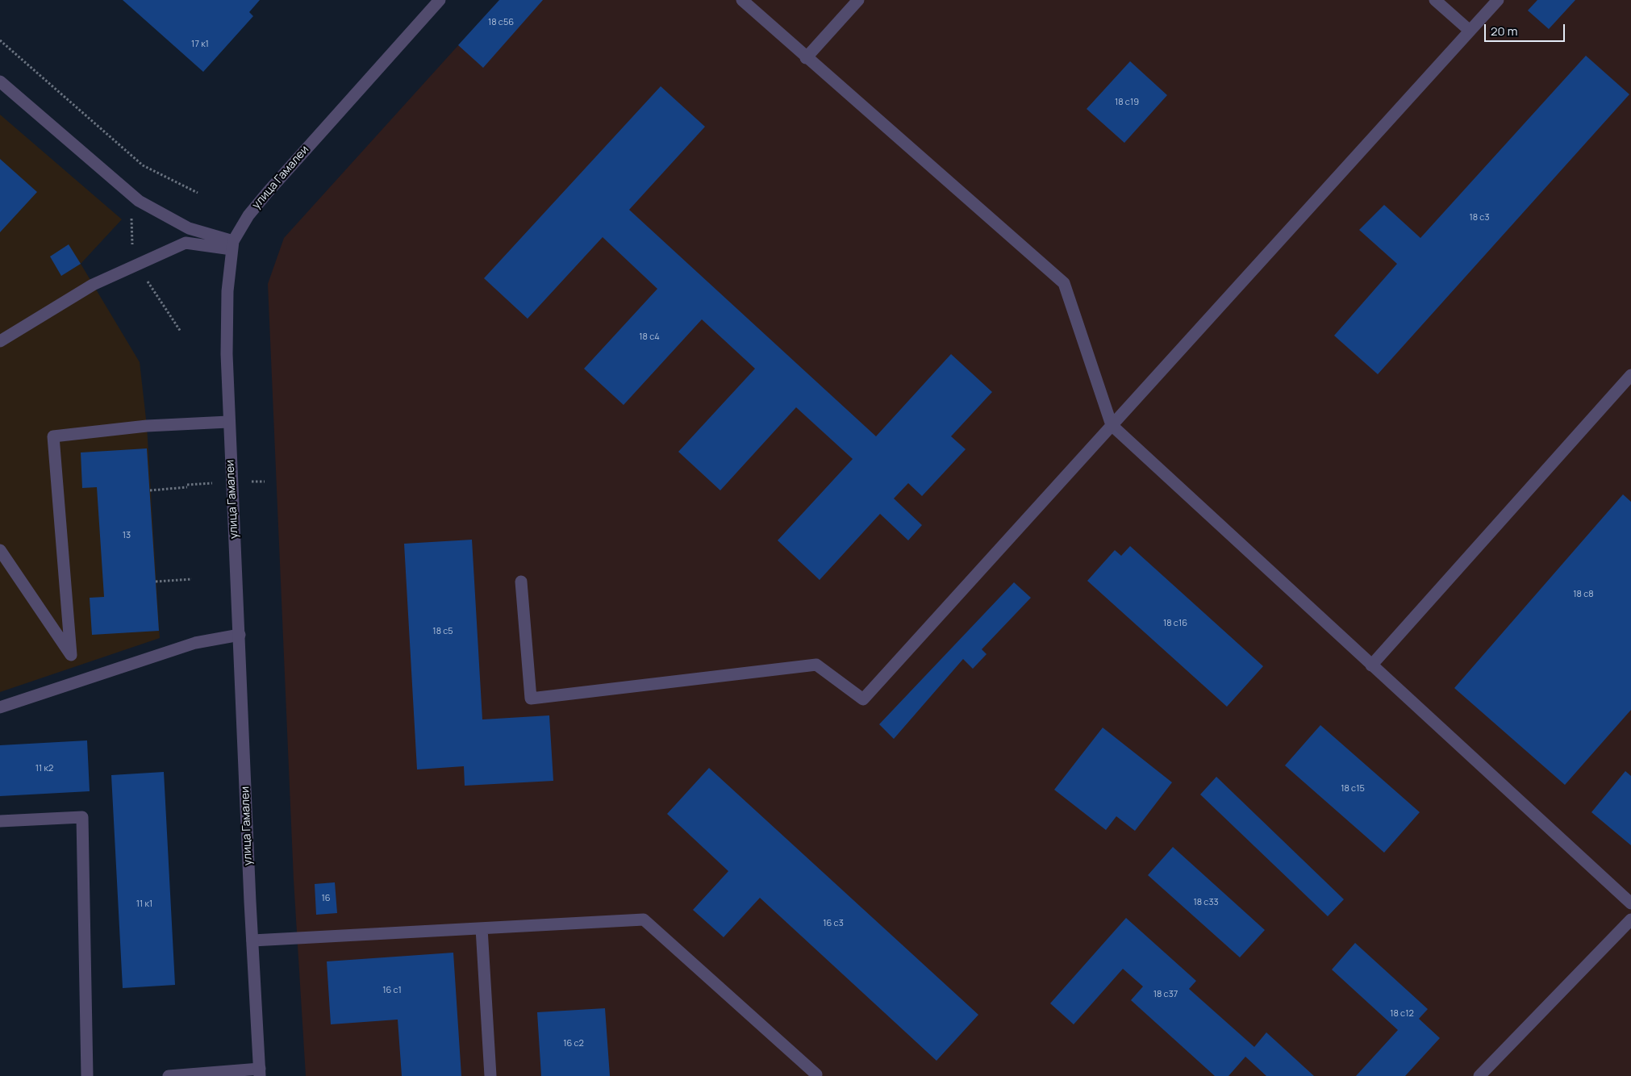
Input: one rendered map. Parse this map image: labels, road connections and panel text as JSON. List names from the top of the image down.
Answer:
{
  "streets": {
    "street": ["улица Гамалеи"]
  },
  "house_numbers": [
    "18 с56",
    "17 к1",
    "18 с19",
    "18 с3",
    "18 с4",
    "13",
    "18 с8",
    "18 с16",
    "18 с5",
    "11 к2",
    "18 с15",
    "16",
    "18 с33",
    "11 к1",
    "16 с3",
    "16 с1",
    "18 с37",
    "18 с12",
    "16 с2"
  ],
  "scale_bar": "20 m"
}
